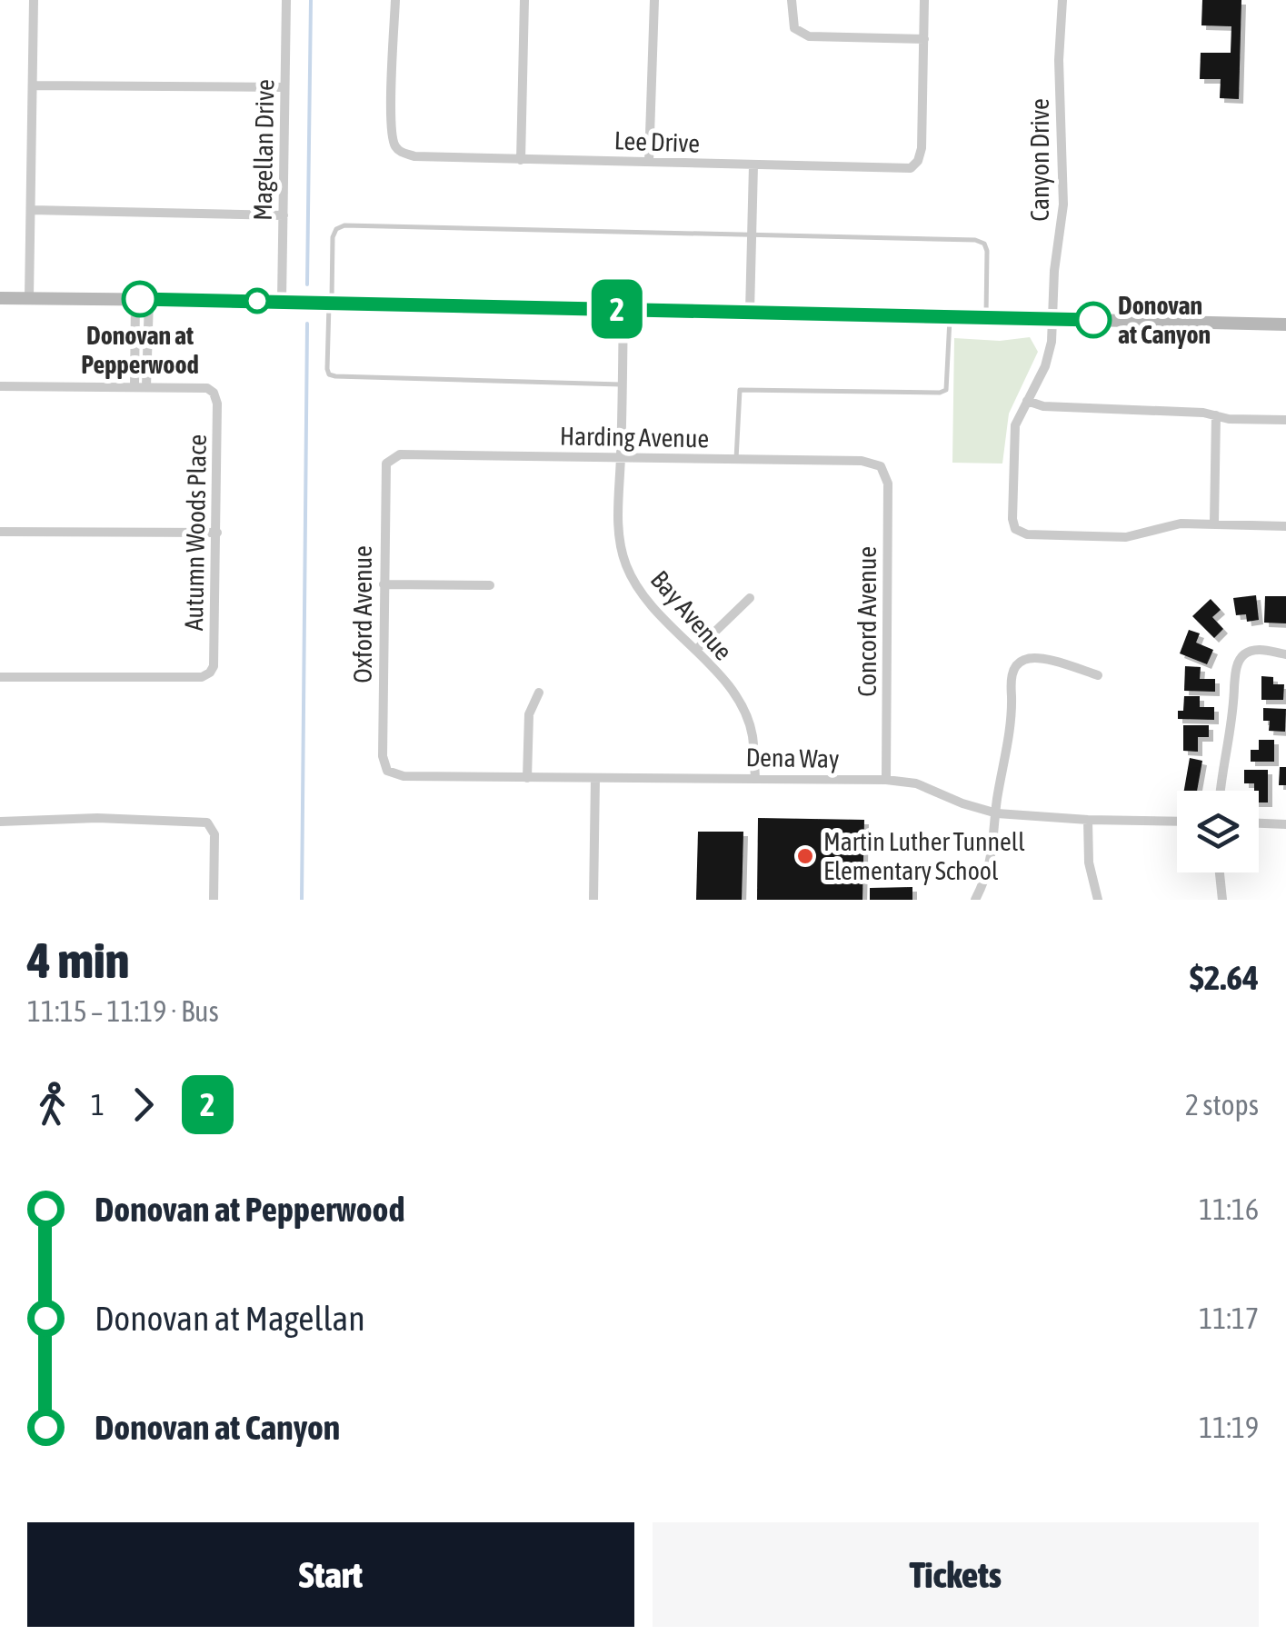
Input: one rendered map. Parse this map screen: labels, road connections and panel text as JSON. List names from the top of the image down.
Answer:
{
  "streets": {
    "street": [
      "Lee Drive",
      "Magellan Drive",
      "Canyon Drive",
      "Harding Avenue",
      "Autumn Woods Place",
      "Oxford Avenue",
      "Bay Avenue",
      "Concord Avenue",
      "Dena Way"
    ]
  },
  "crossings": [
    ["Harding Avenue", "Oxford Avenue"],
    ["Harding Avenue", "Bay Avenue"],
    ["Harding Avenue", "Concord Avenue"],
    ["Oxford Avenue", "Dena Way"],
    ["Bay Avenue", "Dena Way"],
    ["Concord Avenue", "Dena Way"]
  ],
  "places": ["Donovan at Pepperwood", "Donovan at Canyon", "Martin Luther Tunnell Elementary School"],
  "lines": ["bus line 2"],
  "page": {
    "on_map": "2",
    "heading": ["4 min", "11:15 – 11:19 · Bus", "$2.64"],
    "legs": ["1", "2", "2 stops"],
    "list": [
      {
        "name": "Donovan at Pepperwood",
        "value": "11:16"
      },
      {
        "name": "Donovan at Magellan",
        "value": "11:17"
      },
      {
        "name": "Donovan at Canyon",
        "value": "11:19"
      }
    ],
    "buttons": ["Start", "Tickets"]
  }
}
